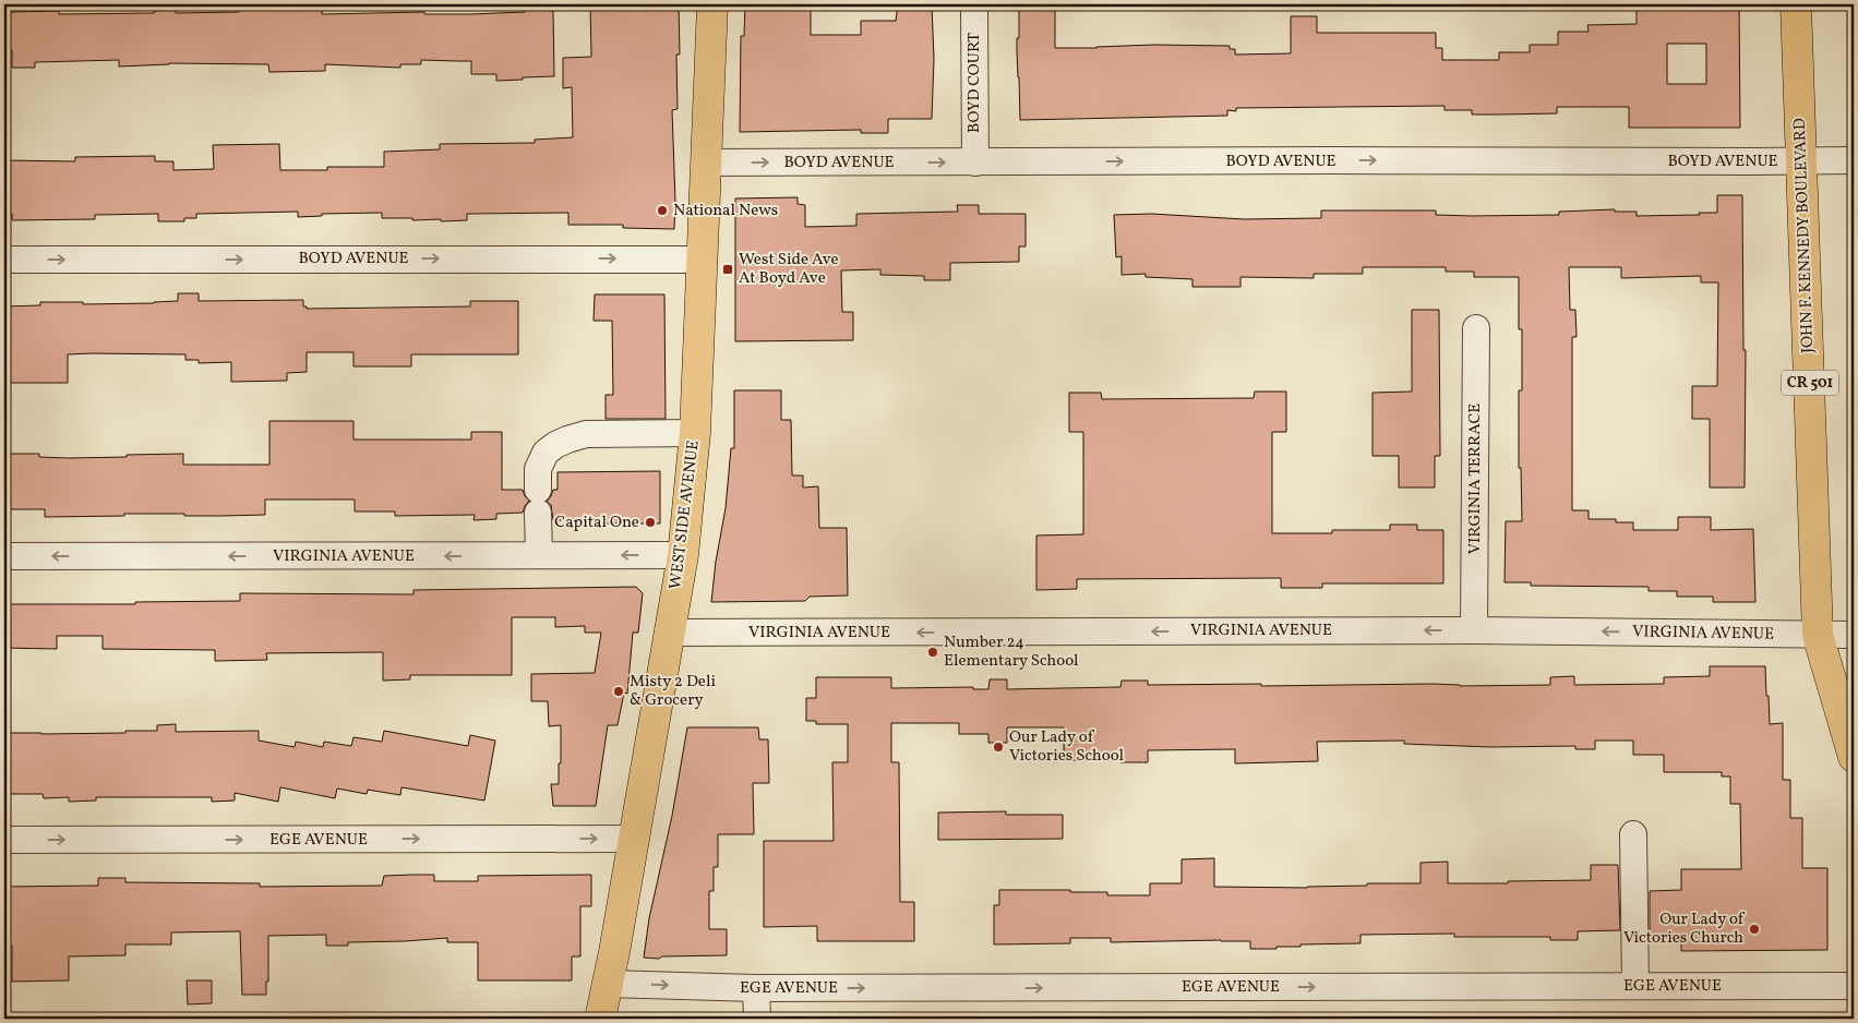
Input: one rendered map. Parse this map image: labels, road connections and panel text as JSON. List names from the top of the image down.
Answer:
{
  "streets": {
    "main road": ["JOHN F. KENNEDY BOULEVARD", "CR 501", "WEST SIDE AVENUE"],
    "street": [
      "BOYD COURT",
      "BOYD AVENUE",
      "VIRGINIA TERRACE",
      "VIRGINIA AVENUE",
      "EGE AVENUE"
    ]
  },
  "crossings": [
    ["BOYD COURT", "BOYD AVENUE"],
    ["BOYD AVENUE", "JOHN F. KENNEDY BOULEVARD"],
    ["BOYD AVENUE", "WEST SIDE AVENUE"],
    ["JOHN F. KENNEDY BOULEVARD", "VIRGINIA AVENUE"],
    ["VIRGINIA TERRACE", "VIRGINIA AVENUE"],
    ["WEST SIDE AVENUE", "VIRGINIA AVENUE"],
    ["WEST SIDE AVENUE", "EGE AVENUE"]
  ],
  "one_way": ["BOYD AVENUE", "VIRGINIA AVENUE", "EGE AVENUE"],
  "places": {
    "other": [
      "National News",
      "Capital One",
      "Number 24 Elementary School",
      "Misty 2 Deli & Grocery",
      "Our Lady of Victories School",
      "Our Lady of Victories Church"
    ],
    "transit": ["West Side Ave At Boyd Ave"]
  }
}
